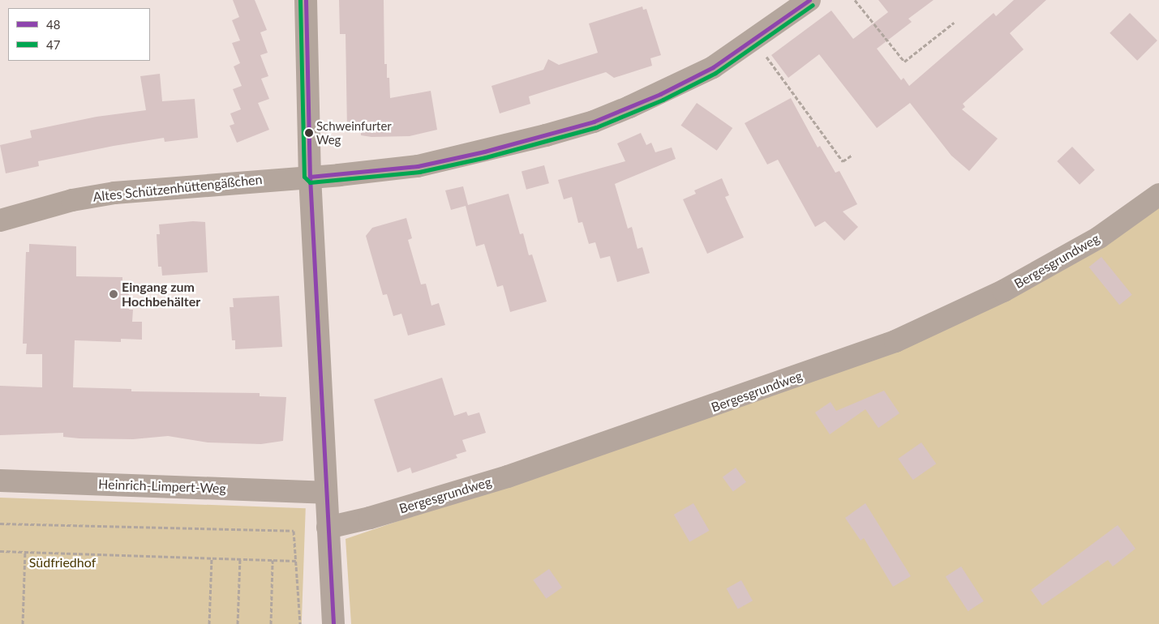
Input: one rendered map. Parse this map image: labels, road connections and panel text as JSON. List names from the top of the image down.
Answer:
{
  "streets": {
    "street": ["Altes Schützenhüttengäßchen", "Bergesgrundweg", "Heinrich-Limpert-Weg"]
  },
  "parks": ["Südfriedhof"],
  "places": ["Schweinfurter Weg", "Eingang zum Hochbehälter"],
  "lines": ["transit line 48", "transit line 47"],
  "legend": ["48", "47"]
}
